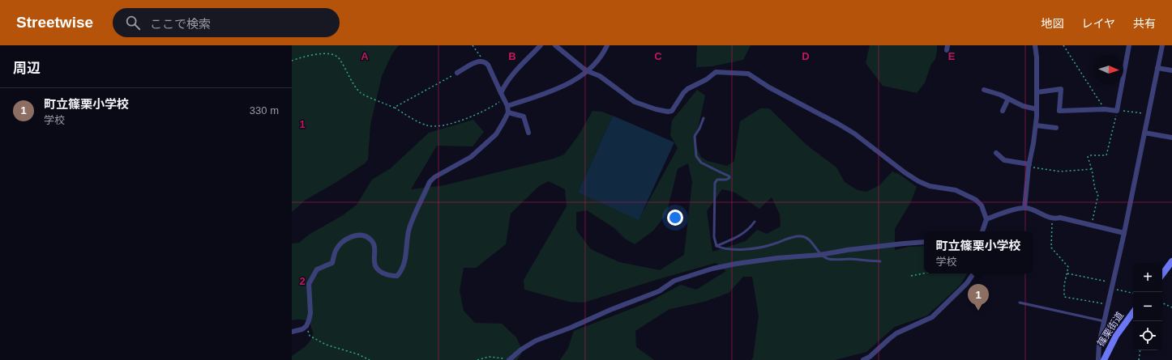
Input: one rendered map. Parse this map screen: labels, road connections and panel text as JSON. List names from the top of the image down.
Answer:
{
  "streets": {
    "main road": ["篠栗街道"]
  },
  "north": "right",
  "page": {
    "header": "Streetwise",
    "search": "ここで検索",
    "nav": ["地図", "レイヤ", "共有"],
    "heading": "周辺",
    "list": [
      {
        "mark": "1",
        "name": "町立篠栗小学校",
        "note": "学校",
        "value": "330 m"
      }
    ],
    "popup": ["町立篠栗小学校", "学校"],
    "map_buttons": ["+", "−"],
    "pins": "1"
  },
  "grid": {
    "columns": [
      "A",
      "B",
      "C",
      "D",
      "E"
    ],
    "rows": ["1", "2"]
  }
}
